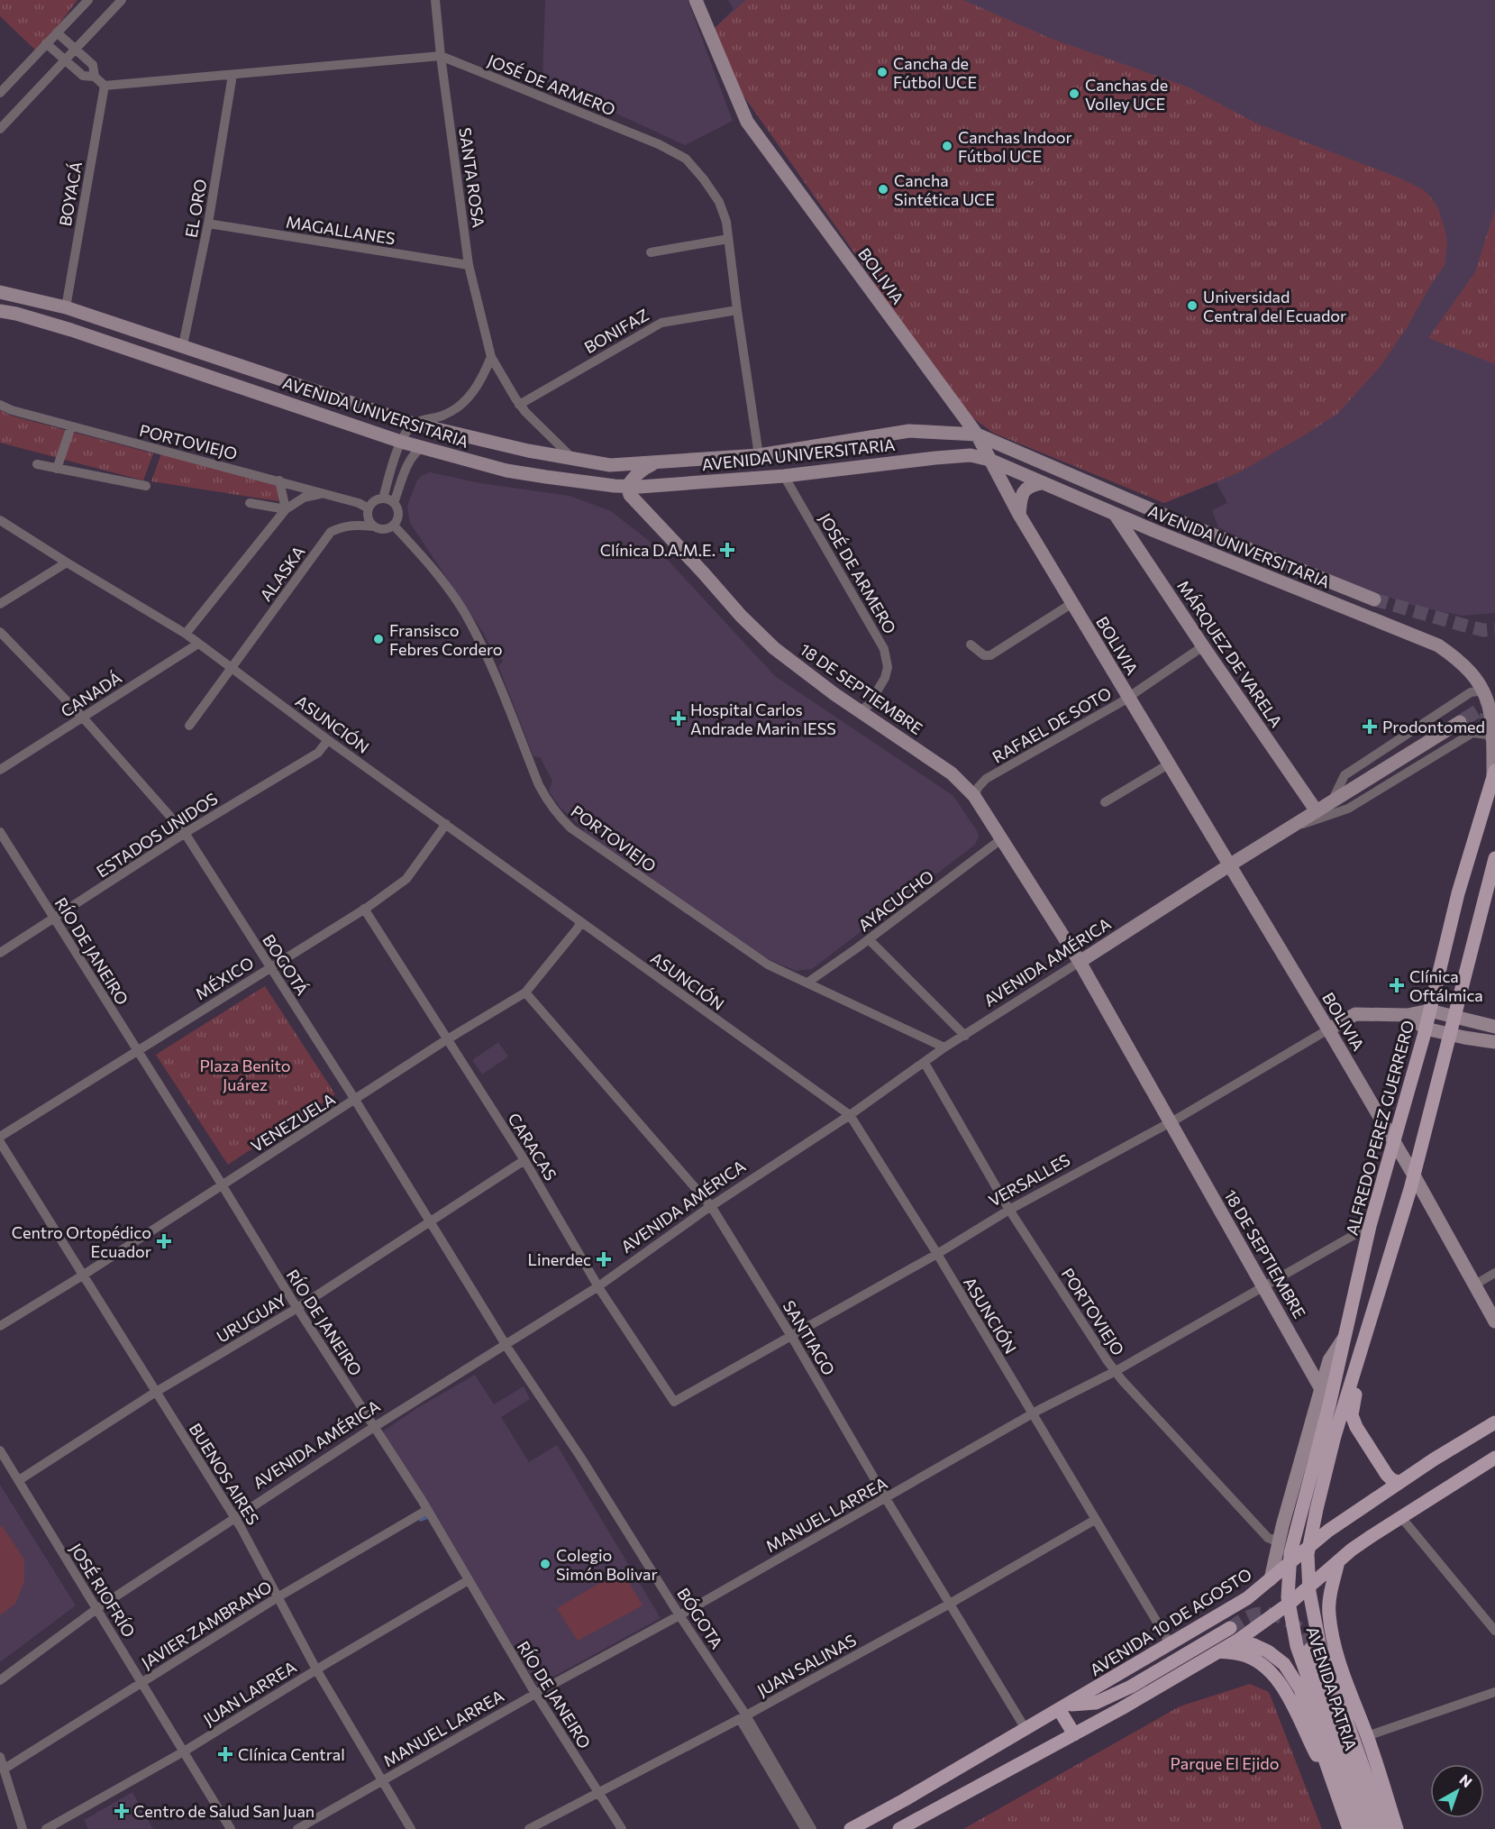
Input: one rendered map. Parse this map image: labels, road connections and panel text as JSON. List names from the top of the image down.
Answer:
{
  "streets": {
    "main road": ["ALFREDO PEREZ GUERRERO", "AVENIDA 10 DE AGOSTO", "AVENIDA PATRIA"],
    "street": [
      "JOSÉ DE ARMERO",
      "SANTA ROSA",
      "BOYACÁ",
      "EL ORO",
      "MAGALLANES",
      "BOLIVIA",
      "BONIFAZ",
      "AVENIDA UNIVERSITARIA",
      "PORTOVIEJO",
      "ALASKA",
      "MÁRQUEZ DE VARELA",
      "18 DE SEPTIEMBRE",
      "CANADÁ",
      "ASUNCIÓN",
      "RAFAEL DE SOTO",
      "ESTADOS UNIDOS",
      "AYACUCHO",
      "RÍO DE JANEIRO",
      "AVENIDA AMÉRICA",
      "BOGOTÁ",
      "MÉXICO",
      "VENEZUELA",
      "CARACAS",
      "VERSALLES",
      "URUGUAY",
      "SANTIAGO",
      "BUENOS AIRES",
      "MANUEL LARREA",
      "JOSÉ RIOFRÍO",
      "BÓGOTA",
      "JAVIER ZAMBRANO",
      "JUAN SALINAS",
      "JUAN LARREA"
    ]
  },
  "crossings": [
    ["JOSÉ DE ARMERO", "SANTA ROSA"],
    ["JOSÉ DE ARMERO", "BOYACÁ"],
    ["JOSÉ DE ARMERO", "EL ORO"],
    ["JOSÉ DE ARMERO", "BONIFAZ"],
    ["JOSÉ DE ARMERO", "AVENIDA UNIVERSITARIA"],
    ["JOSÉ DE ARMERO", "18 DE SEPTIEMBRE"],
    ["SANTA ROSA", "MAGALLANES"],
    ["SANTA ROSA", "BONIFAZ"],
    ["SANTA ROSA", "AVENIDA UNIVERSITARIA"],
    ["BOYACÁ", "AVENIDA UNIVERSITARIA"],
    ["EL ORO", "MAGALLANES"],
    ["EL ORO", "AVENIDA UNIVERSITARIA"],
    ["BOLIVIA", "AVENIDA UNIVERSITARIA"],
    ["BOLIVIA", "RAFAEL DE SOTO"],
    ["BOLIVIA", "AVENIDA AMÉRICA"],
    ["BOLIVIA", "ALFREDO PEREZ GUERRERO"],
    ["BOLIVIA", "VERSALLES"],
    ["AVENIDA UNIVERSITARIA", "MÁRQUEZ DE VARELA"],
    ["AVENIDA UNIVERSITARIA", "18 DE SEPTIEMBRE"],
    ["AVENIDA UNIVERSITARIA", "AVENIDA AMÉRICA"],
    ["AVENIDA UNIVERSITARIA", "ALFREDO PEREZ GUERRERO"],
    ["PORTOVIEJO", "ALASKA"],
    ["PORTOVIEJO", "AYACUCHO"],
    ["PORTOVIEJO", "AVENIDA AMÉRICA"],
    ["PORTOVIEJO", "VERSALLES"],
    ["PORTOVIEJO", "MANUEL LARREA"],
    ["ALASKA", "ASUNCIÓN"],
    ["MÁRQUEZ DE VARELA", "RAFAEL DE SOTO"],
    ["MÁRQUEZ DE VARELA", "AVENIDA AMÉRICA"],
    ["18 DE SEPTIEMBRE", "RAFAEL DE SOTO"],
    ["18 DE SEPTIEMBRE", "AYACUCHO"],
    ["18 DE SEPTIEMBRE", "AVENIDA AMÉRICA"],
    ["18 DE SEPTIEMBRE", "ALFREDO PEREZ GUERRERO"],
    ["18 DE SEPTIEMBRE", "VERSALLES"],
    ["18 DE SEPTIEMBRE", "MANUEL LARREA"],
    ["CANADÁ", "ASUNCIÓN"],
    ["CANADÁ", "BOGOTÁ"],
    ["ASUNCIÓN", "ESTADOS UNIDOS"],
    ["ASUNCIÓN", "AVENIDA AMÉRICA"],
    ["ASUNCIÓN", "MÉXICO"],
    ["ASUNCIÓN", "VENEZUELA"],
    ["ASUNCIÓN", "VERSALLES"],
    ["ASUNCIÓN", "MANUEL LARREA"],
    ["ASUNCIÓN", "AVENIDA 10 DE AGOSTO"],
    ["ASUNCIÓN", "JUAN SALINAS"],
    ["ESTADOS UNIDOS", "RÍO DE JANEIRO"],
    ["ESTADOS UNIDOS", "BOGOTÁ"],
    ["RÍO DE JANEIRO", "AVENIDA AMÉRICA"],
    ["RÍO DE JANEIRO", "MÉXICO"],
    ["RÍO DE JANEIRO", "VENEZUELA"],
    ["RÍO DE JANEIRO", "URUGUAY"],
    ["RÍO DE JANEIRO", "MANUEL LARREA"],
    ["RÍO DE JANEIRO", "JAVIER ZAMBRANO"],
    ["RÍO DE JANEIRO", "JUAN SALINAS"],
    ["RÍO DE JANEIRO", "JUAN LARREA"],
    ["AVENIDA AMÉRICA", "BOGOTÁ"],
    ["AVENIDA AMÉRICA", "CARACAS"],
    ["AVENIDA AMÉRICA", "SANTIAGO"],
    ["AVENIDA AMÉRICA", "BUENOS AIRES"],
    ["AVENIDA AMÉRICA", "JOSÉ RIOFRÍO"],
    ["AVENIDA AMÉRICA", "BÓGOTA"],
    ["BOGOTÁ", "MÉXICO"],
    ["BOGOTÁ", "VENEZUELA"],
    ["BOGOTÁ", "URUGUAY"],
    ["BOGOTÁ", "BÓGOTA"],
    ["MÉXICO", "CARACAS"],
    ["VENEZUELA", "CARACAS"],
    ["VENEZUELA", "SANTIAGO"],
    ["VENEZUELA", "BUENOS AIRES"],
    ["ALFREDO PEREZ GUERRERO", "VERSALLES"],
    ["ALFREDO PEREZ GUERRERO", "MANUEL LARREA"],
    ["ALFREDO PEREZ GUERRERO", "AVENIDA PATRIA"],
    ["CARACAS", "VERSALLES"],
    ["CARACAS", "URUGUAY"],
    ["VERSALLES", "SANTIAGO"],
    ["URUGUAY", "BUENOS AIRES"],
    ["URUGUAY", "JOSÉ RIOFRÍO"],
    ["SANTIAGO", "MANUEL LARREA"],
    ["SANTIAGO", "AVENIDA 10 DE AGOSTO"],
    ["SANTIAGO", "JUAN SALINAS"],
    ["BUENOS AIRES", "MANUEL LARREA"],
    ["BUENOS AIRES", "JAVIER ZAMBRANO"],
    ["BUENOS AIRES", "JUAN LARREA"],
    ["MANUEL LARREA", "BÓGOTA"],
    ["JOSÉ RIOFRÍO", "JAVIER ZAMBRANO"],
    ["JOSÉ RIOFRÍO", "JUAN LARREA"],
    ["BÓGOTA", "JUAN SALINAS"]
  ],
  "parks": ["Plaza Benito Juárez", "Parque El Ejido"],
  "places": {
    "other": [
      "Cancha de Fútbol UCE",
      "Canchas de Volley UCE",
      "Canchas Indoor Fútbol UCE",
      "Cancha Sintética UCE",
      "Universidad Central del Ecuador",
      "Fransisco Febres Cordero",
      "Colegio Simón Bolivar"
    ],
    "health": [
      "Clínica D.A.M.E.",
      "Hospital Carlos Andrade Marin IESS",
      "Prodontomed",
      "Clínica Oftálmica",
      "Centro Ortopédico Ecuador",
      "Linerdec",
      "Clínica Central",
      "Centro de Salud San Juan"
    ]
  },
  "north": "top right"
}
